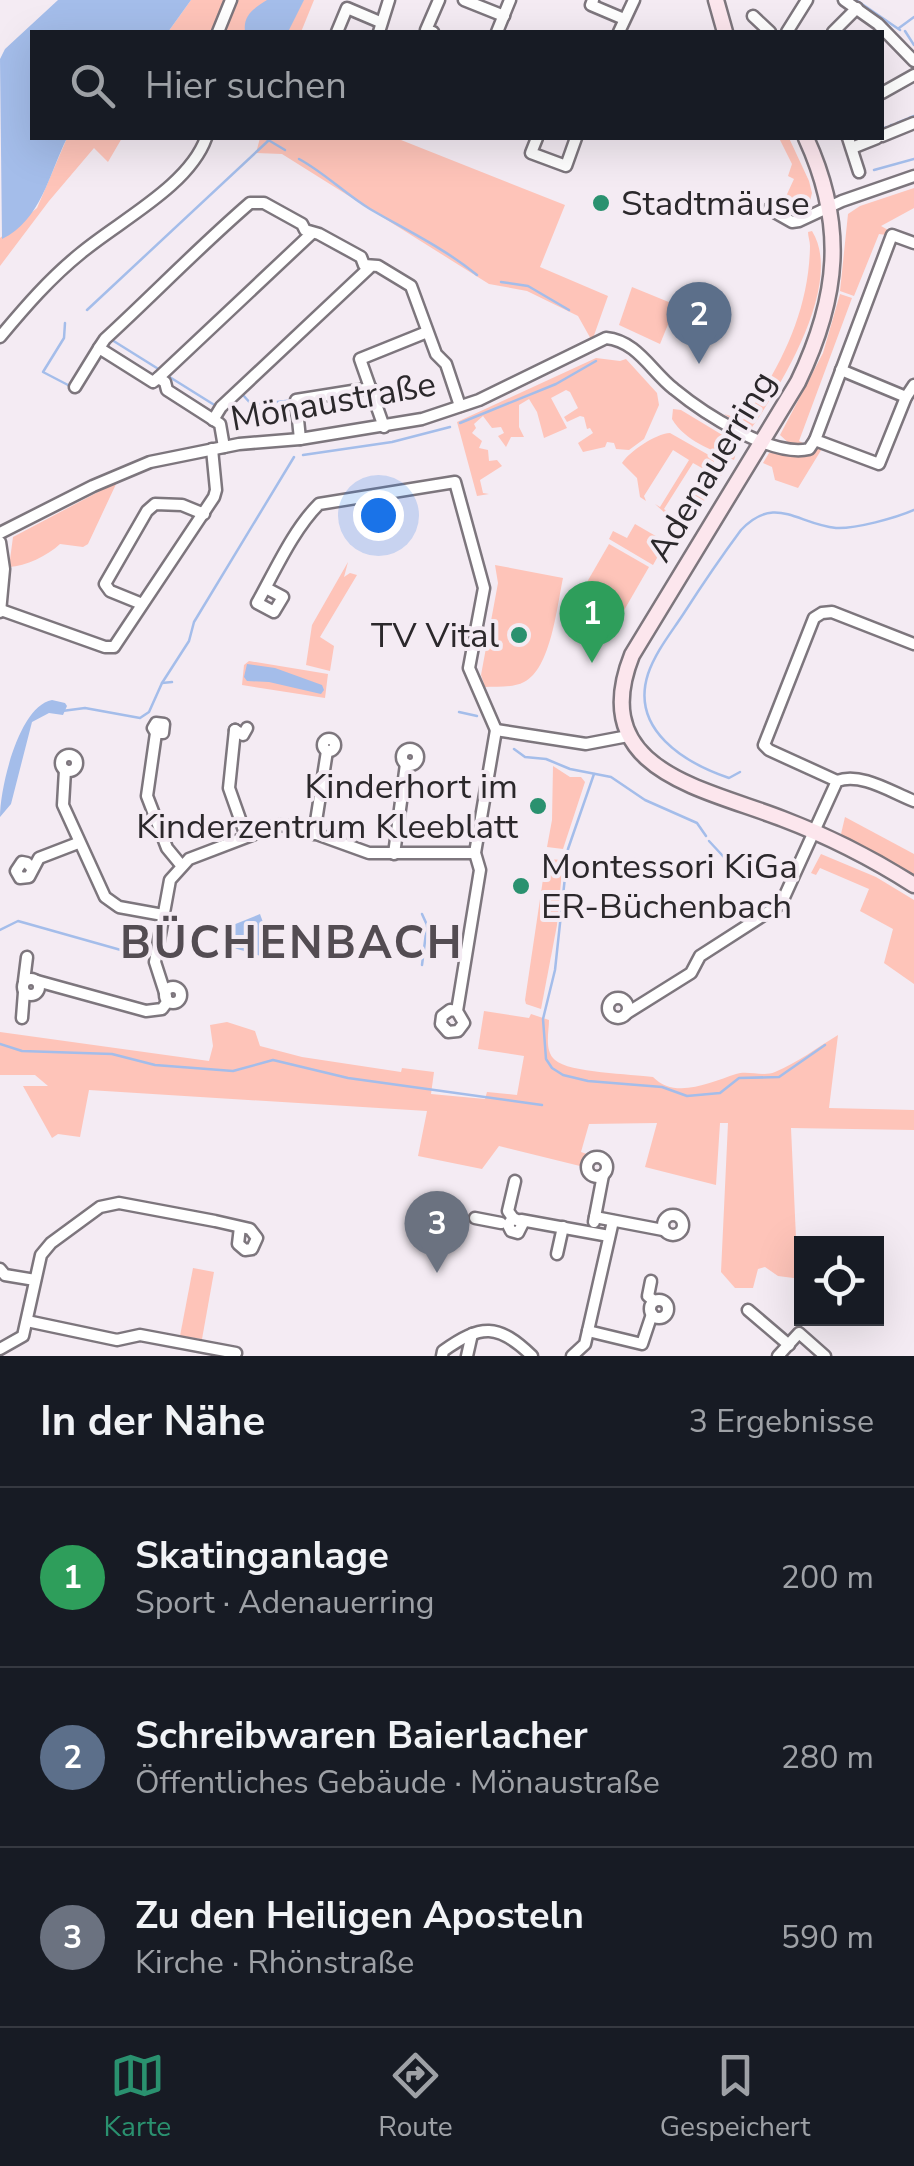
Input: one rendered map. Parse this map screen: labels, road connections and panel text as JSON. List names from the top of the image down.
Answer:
{
  "streets": {
    "main road": ["Adenauerring"],
    "street": ["Mönaustraße"]
  },
  "crossings": [
    ["Mönaustraße", "Adenauerring"]
  ],
  "districts": ["BÜCHENBACH"],
  "places": [
    "Stadtmäuse",
    "TV Vital",
    "Kinderhort im Kinderzentrum Kleeblatt",
    "Montessori KiGa ER-Büchenbach"
  ],
  "page": {
    "search": "Hier suchen",
    "pins": ["2", "1", "3"],
    "heading": ["In der Nähe", "3 Ergebnisse"],
    "list": [
      {
        "mark": "1",
        "name": "Skatinganlage",
        "note": "Sport · Adenauerring",
        "value": "200 m"
      },
      {
        "mark": "2",
        "name": "Schreibwaren Baierlacher",
        "note": "Öffentliches Gebäude · Mönaustraße",
        "value": "280 m"
      },
      {
        "mark": "3",
        "name": "Zu den Heiligen Aposteln",
        "note": "Kirche · Rhönstraße",
        "value": "590 m"
      }
    ],
    "nav": ["Karte", "Route", "Gespeichert"]
  }
}
